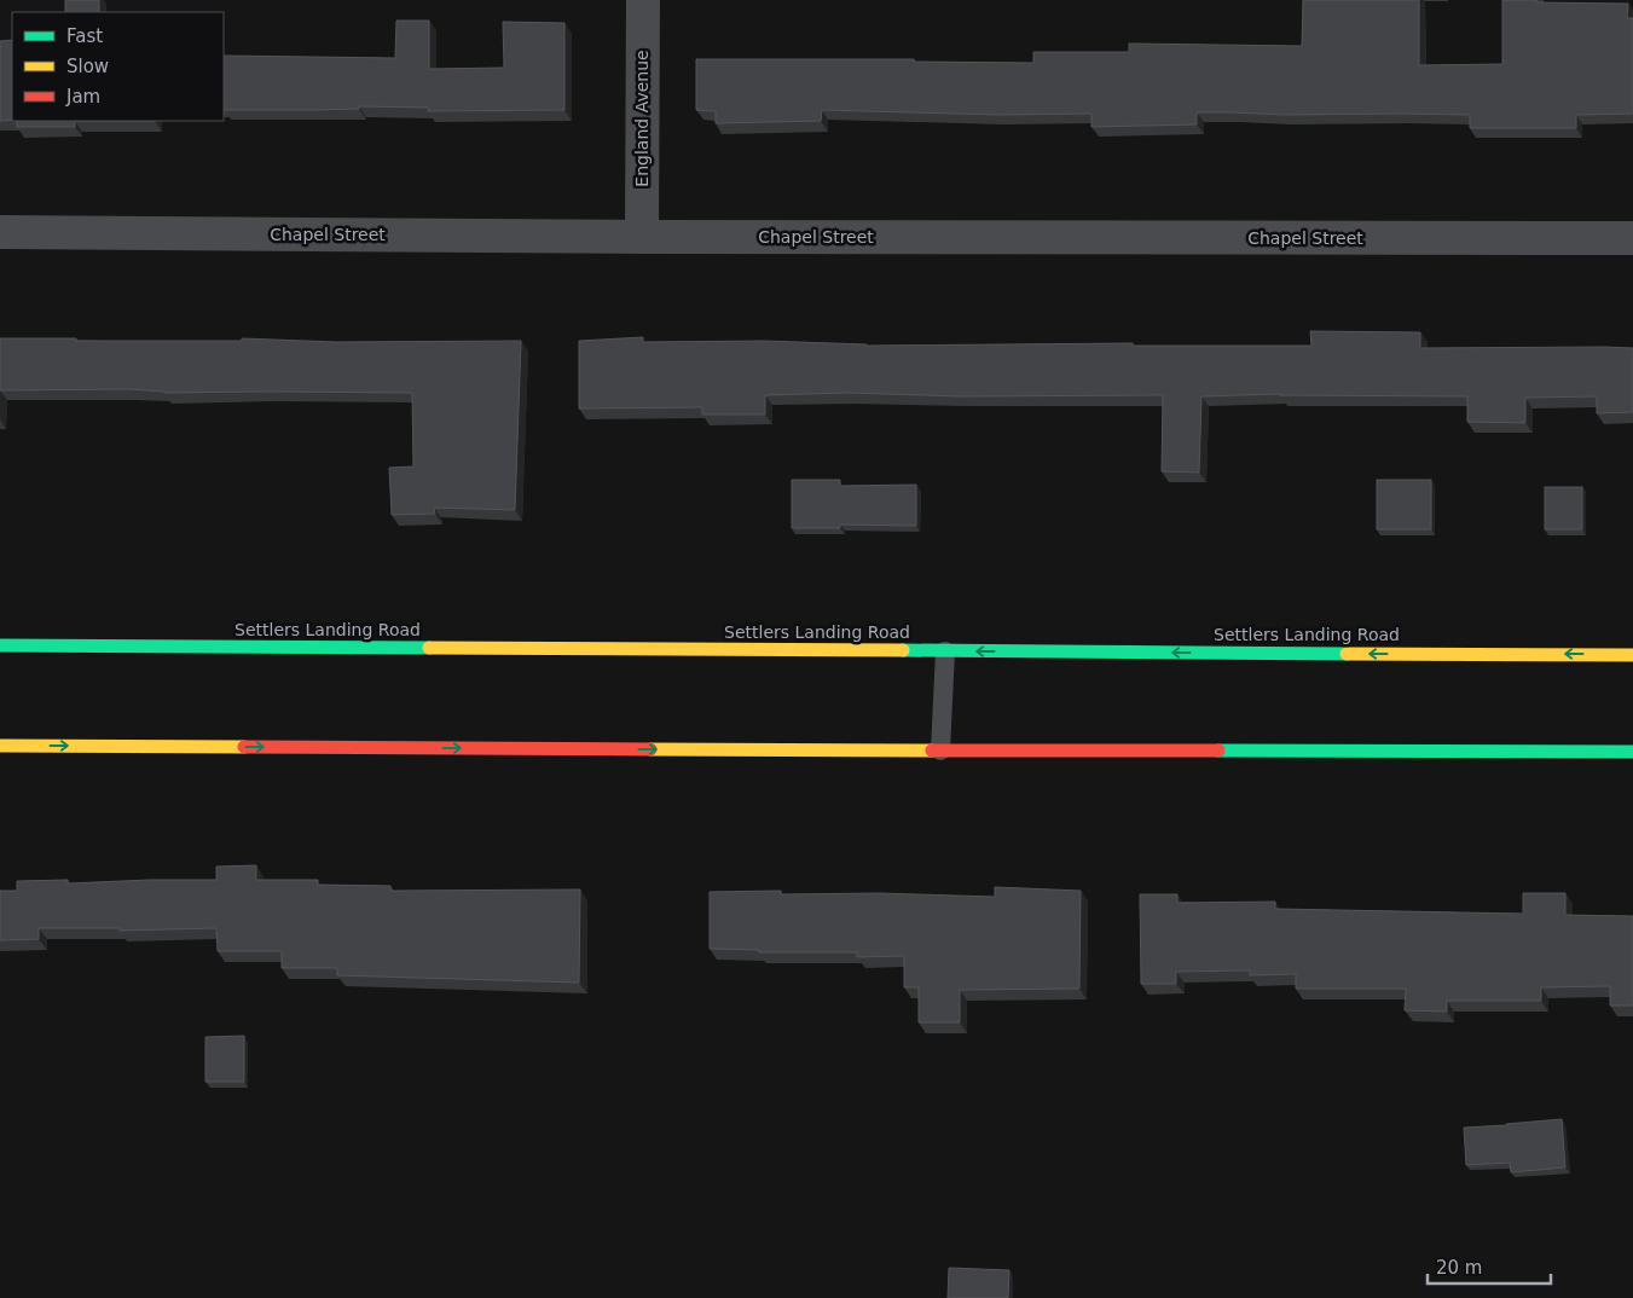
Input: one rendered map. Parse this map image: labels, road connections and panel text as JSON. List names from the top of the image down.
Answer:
{
  "streets": {
    "main road": ["Settlers Landing Road"],
    "street": ["England Avenue", "Chapel Street"]
  },
  "crossings": [
    ["England Avenue", "Chapel Street"]
  ],
  "legend": ["Fast", "Slow", "Jam"],
  "scale_bar": "20 m"
}
